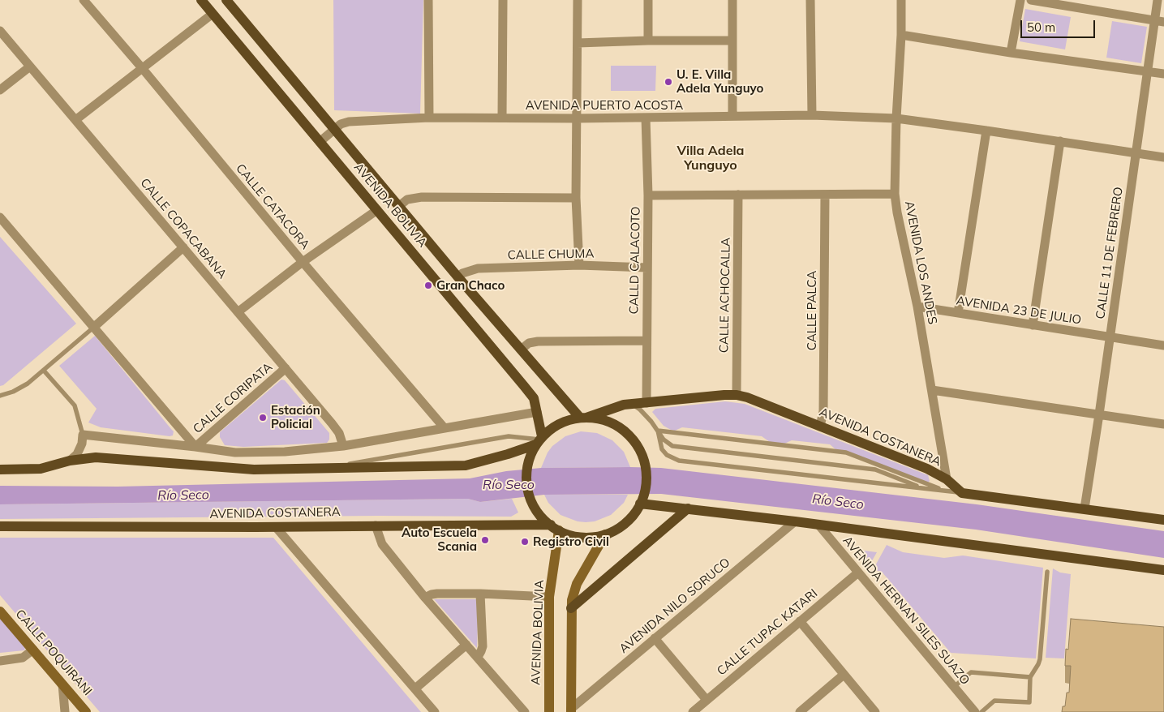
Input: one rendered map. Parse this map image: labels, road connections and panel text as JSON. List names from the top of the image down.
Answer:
{
  "streets": {
    "main road": ["AVENIDA BOLIVIA", "AVENIDA COSTANERA"],
    "street": [
      "AVENIDA PUERTO ACOSTA",
      "CALLE CATACORA",
      "CALLE COPACABANA",
      "CALLE 11 DE FEBRERO",
      "CALLE CHUMA",
      "CALLD CALACOTO",
      "AVENIDA LOS ANDES",
      "CALLE ACHOCALLA",
      "CALLE PALCA",
      "AVENIDA 23 DE JULIO",
      "CALLE CORIPATA",
      "AVENIDA NILO SORUCO",
      "AVENIDA HERNAN SILES SUAZO",
      "CALLE TUPAC KATARI",
      "CALLE POQUIRANI"
    ]
  },
  "crossings": [
    ["AVENIDA PUERTO ACOSTA", "AVENIDA BOLIVIA"],
    ["AVENIDA PUERTO ACOSTA", "CALLE 11 DE FEBRERO"],
    ["AVENIDA PUERTO ACOSTA", "CALLD CALACOTO"],
    ["AVENIDA PUERTO ACOSTA", "AVENIDA LOS ANDES"],
    ["AVENIDA BOLIVIA", "CALLE CHUMA"],
    ["AVENIDA BOLIVIA", "AVENIDA COSTANERA"],
    ["CALLE COPACABANA", "CALLE CORIPATA"],
    ["CALLE 11 DE FEBRERO", "AVENIDA 23 DE JULIO"],
    ["CALLE CHUMA", "CALLD CALACOTO"],
    ["CALLD CALACOTO", "AVENIDA COSTANERA"],
    ["AVENIDA LOS ANDES", "AVENIDA 23 DE JULIO"],
    ["AVENIDA LOS ANDES", "AVENIDA COSTANERA"],
    ["CALLE ACHOCALLA", "AVENIDA COSTANERA"],
    ["CALLE PALCA", "AVENIDA COSTANERA"],
    ["AVENIDA HERNAN SILES SUAZO", "CALLE TUPAC KATARI"]
  ],
  "districts": ["Villa Adela Yunguyo"],
  "water": ["Río Seco"],
  "places": [
    "U. E. Villa Adela Yunguyo",
    "Gran Chaco",
    "Estación Policial",
    "Auto Escuela Scania",
    "Registro Civil"
  ],
  "scale_bar": "50 m"
}
